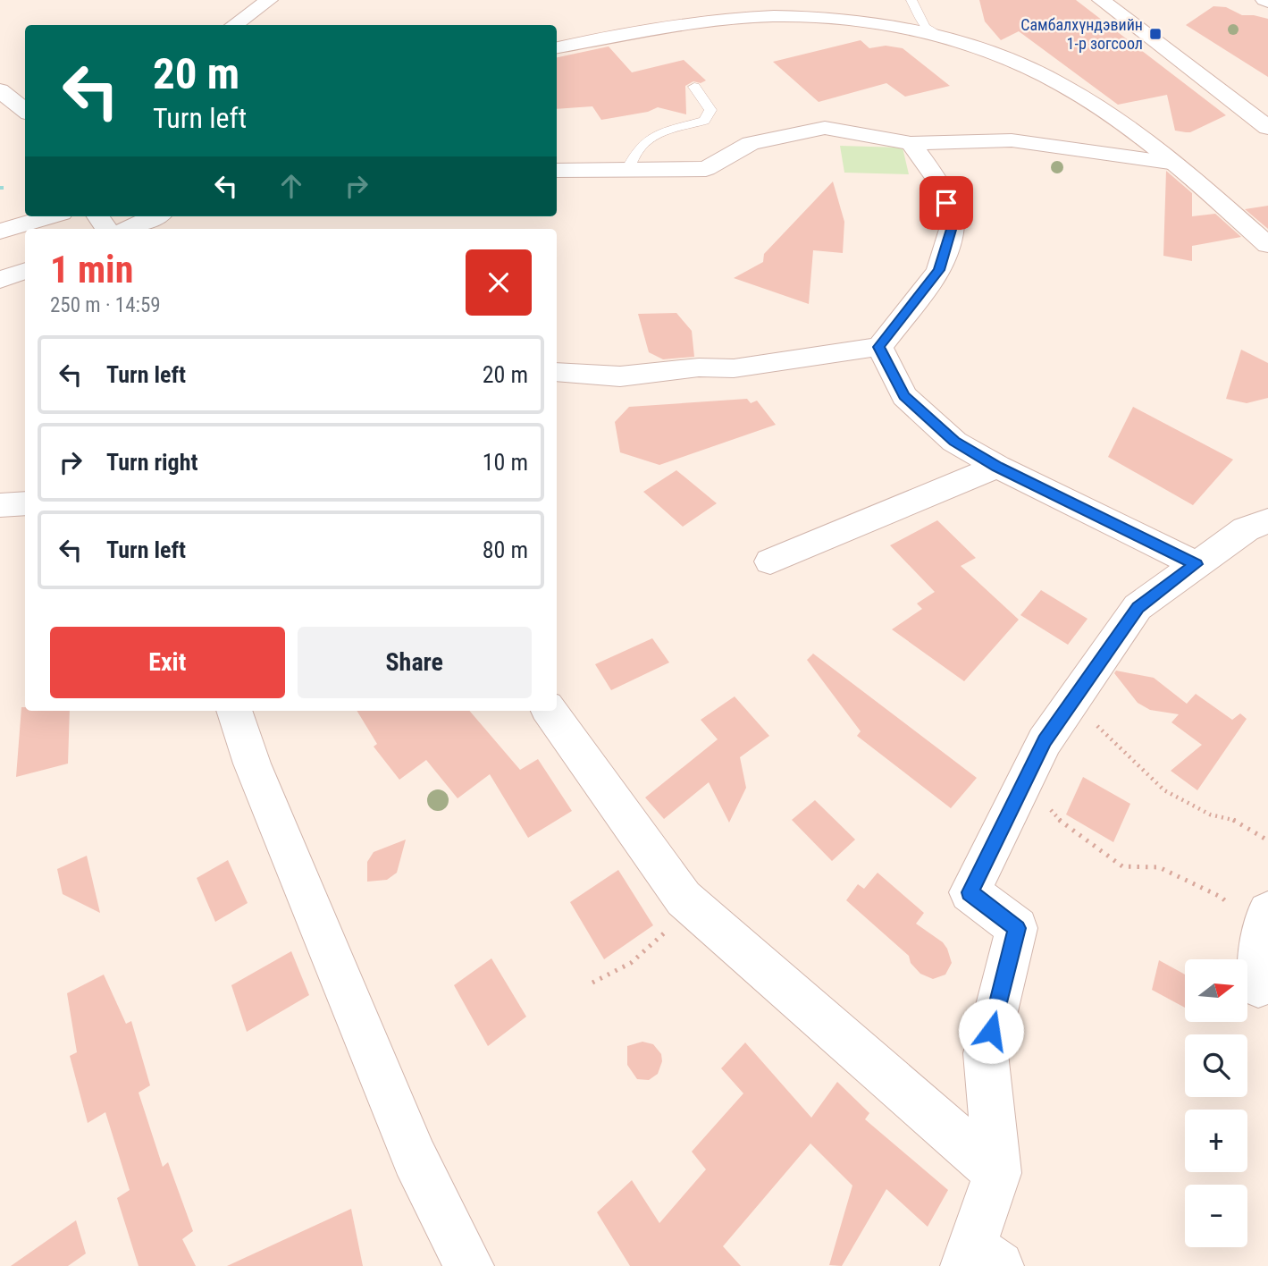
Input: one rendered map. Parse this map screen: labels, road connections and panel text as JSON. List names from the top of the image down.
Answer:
{
  "places": {
    "transit": ["Самбалхүндэвийн 1-р зогсоол"]
  },
  "north": "right",
  "page": {
    "turn": ["20 m", "Turn left"],
    "heading": ["1 min", "250 m · 14:59"],
    "list": [
      {
        "name": "Turn left",
        "value": "20 m"
      },
      {
        "name": "Turn right",
        "value": "10 m"
      },
      {
        "name": "Turn left",
        "value": "80 m"
      }
    ],
    "buttons": ["Exit", "Share"],
    "map_buttons": ["+", "−"]
  }
}
